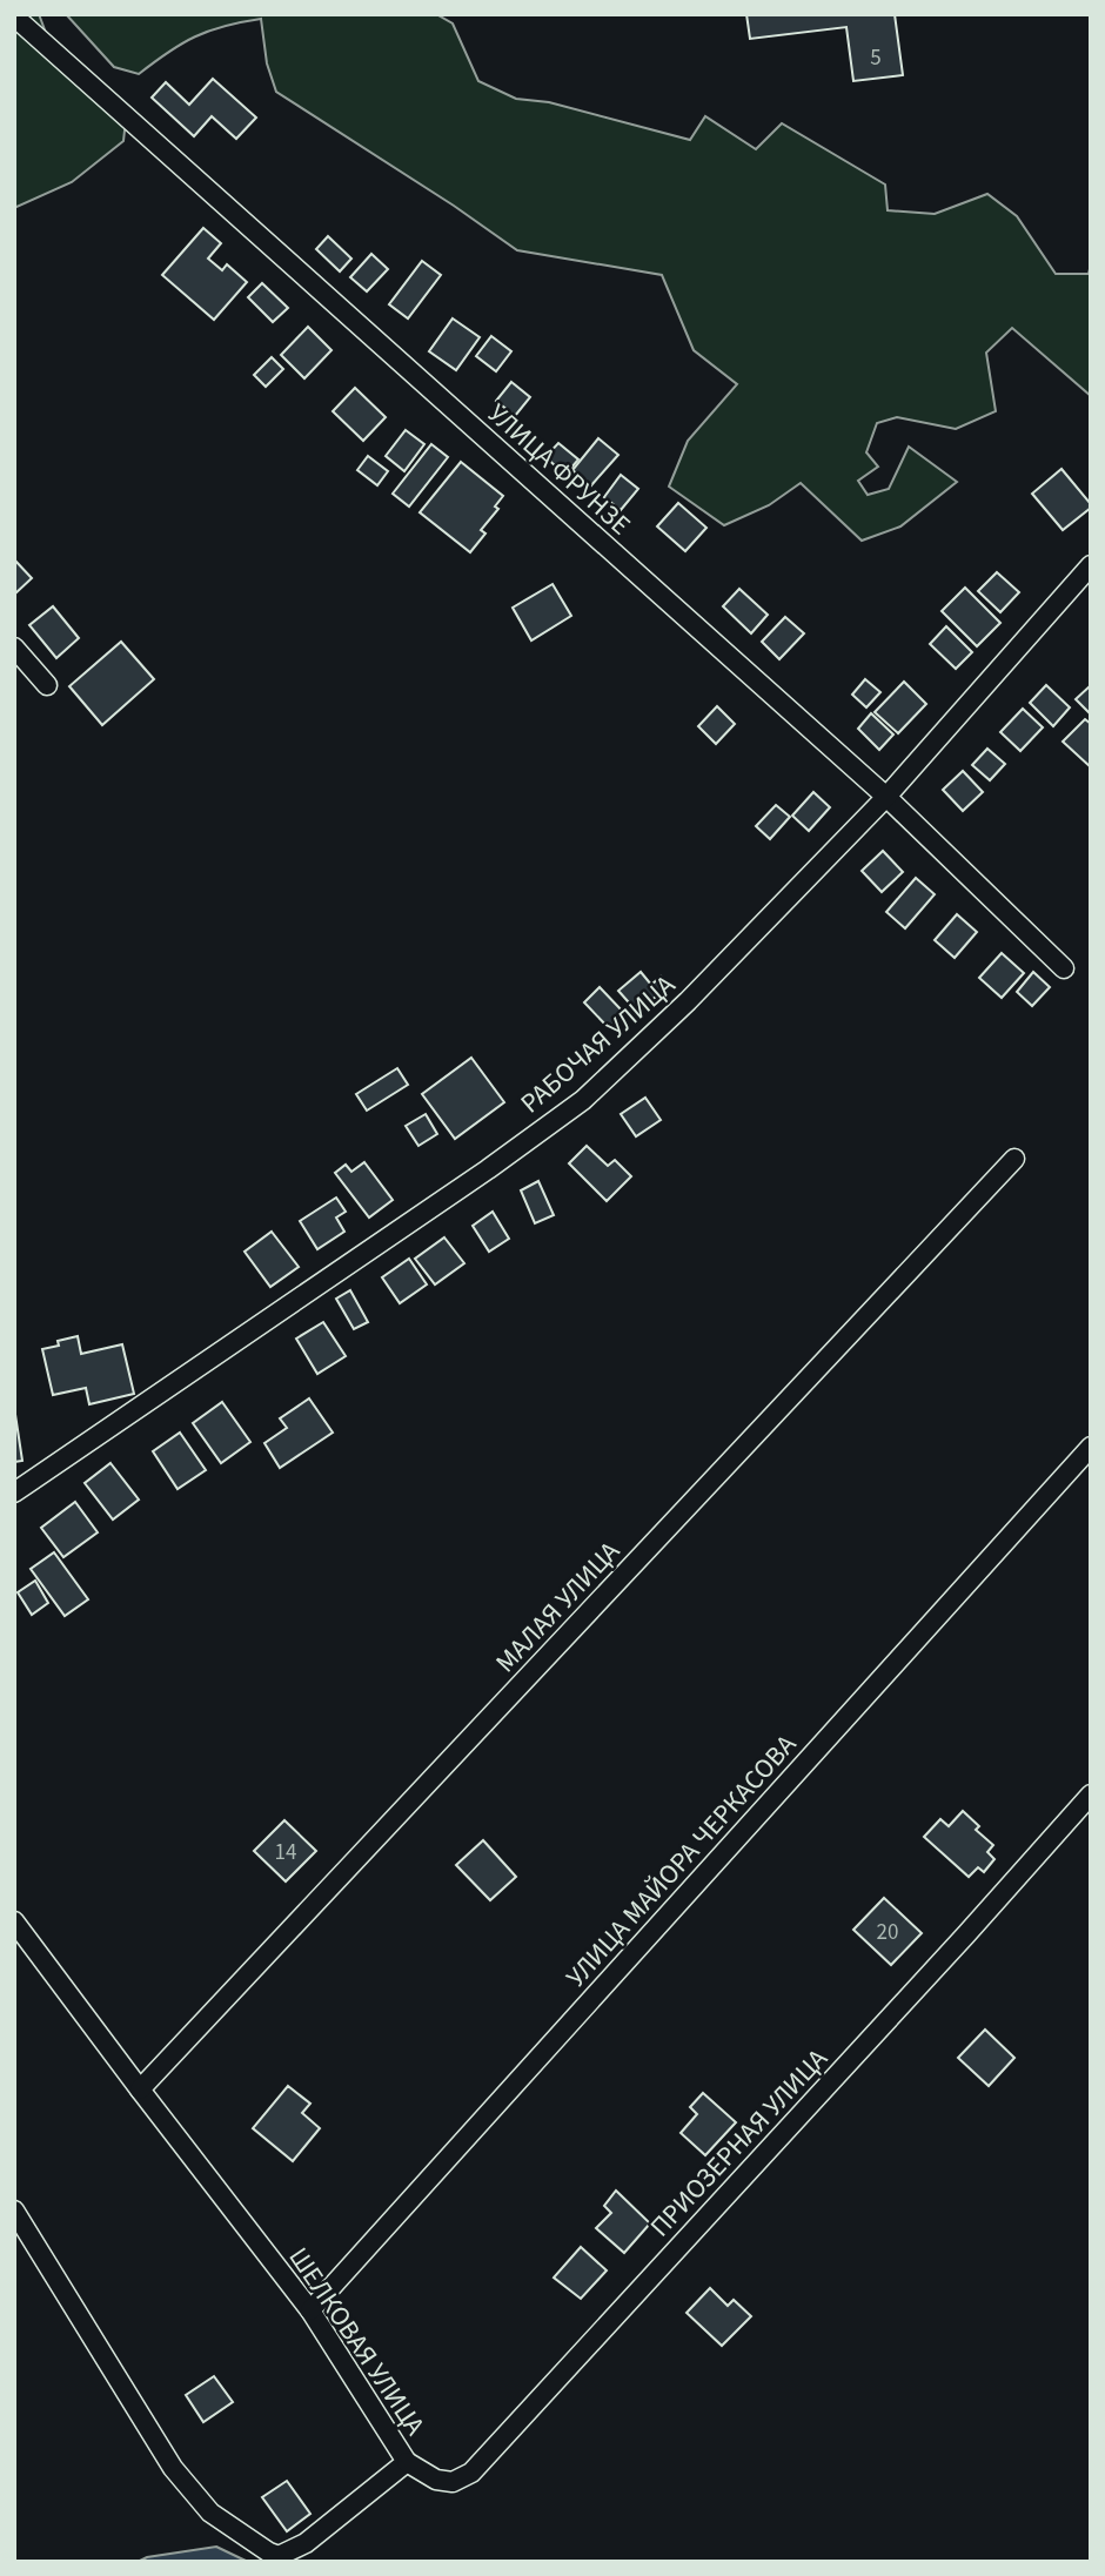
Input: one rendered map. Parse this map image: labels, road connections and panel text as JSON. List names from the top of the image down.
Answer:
{
  "streets": {
    "street": [
      "УЛИЦА ФРУНЗЕ",
      "РАБОЧАЯ УЛИЦА",
      "МАЛАЯ УЛИЦА",
      "УЛИЦА МАЙОРА ЧЕРКАСОВА",
      "ПРИОЗЕРНАЯ УЛИЦА",
      "ШЕЛКОВАЯ УЛИЦА"
    ]
  },
  "crossings": [
    ["УЛИЦА ФРУНЗЕ", "РАБОЧАЯ УЛИЦА"],
    ["МАЛАЯ УЛИЦА", "ШЕЛКОВАЯ УЛИЦА"],
    ["УЛИЦА МАЙОРА ЧЕРКАСОВА", "ШЕЛКОВАЯ УЛИЦА"],
    ["ПРИОЗЕРНАЯ УЛИЦА", "ШЕЛКОВАЯ УЛИЦА"]
  ],
  "house_numbers": ["5", "14", "20"]
}
